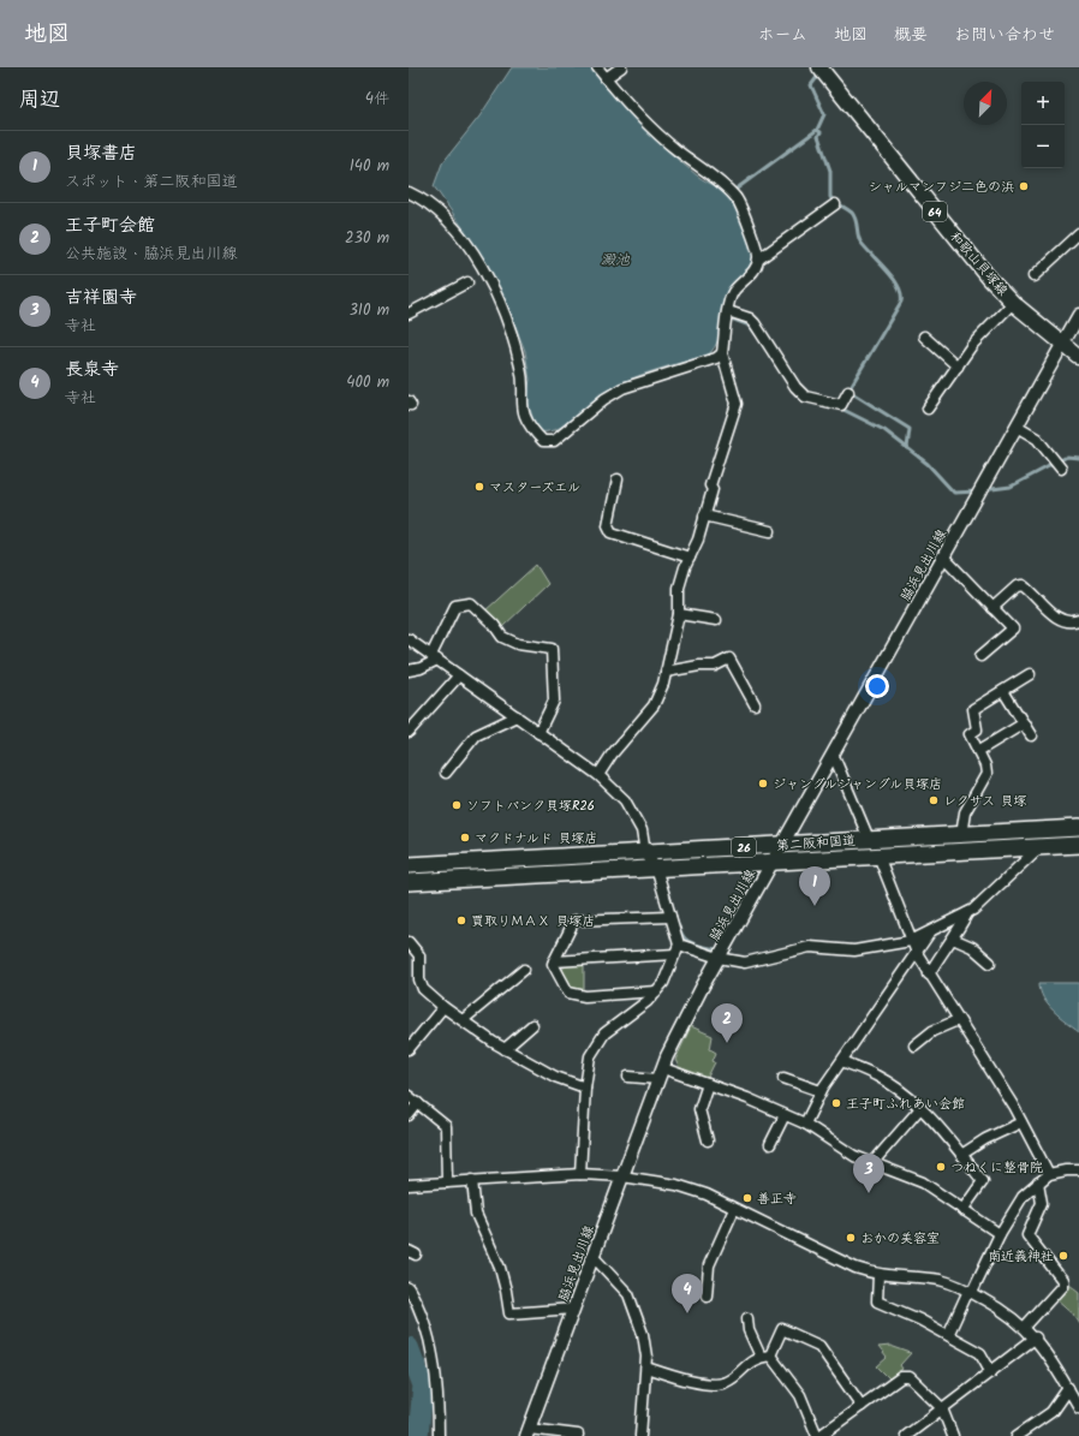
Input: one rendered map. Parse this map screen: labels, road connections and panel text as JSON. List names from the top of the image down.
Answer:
{
  "streets": {
    "highway": ["第二阪和国道", "26"],
    "main road": ["64", "和歌山貝塚線"],
    "street": ["脇浜見出川線"]
  },
  "crossings": [
    ["和歌山貝塚線", "脇浜見出川線"],
    ["脇浜見出川線", "第二阪和国道"]
  ],
  "water": ["澱池"],
  "places": [
    "シャルマンフジ二色の浜",
    "マスターズエル",
    "ジャングルジャングル貝塚店",
    "レクサス 貝塚",
    "ソフトバンク貝塚R26",
    "マクドナルド 貝塚店",
    "買取りＭＡＸ 貝塚店",
    "王子町ふれあい会館",
    "つねくに整骨院",
    "善正寺",
    "おかの美容室",
    "南近義神社"
  ],
  "north": "top right",
  "page": {
    "header": "地図",
    "nav": [
      "ホーム",
      "地図",
      "概要",
      "お問い合わせ"
    ],
    "heading": ["周辺", "4件"],
    "map_buttons": ["+", "−"],
    "list": [
      {
        "mark": "1",
        "name": "貝塚書店",
        "note": "スポット · 第二阪和国道",
        "value": "140 m"
      },
      {
        "mark": "2",
        "name": "王子町会館",
        "note": "公共施設 · 脇浜見出川線",
        "value": "230 m"
      },
      {
        "mark": "3",
        "name": "吉祥園寺",
        "note": "寺社",
        "value": "310 m"
      },
      {
        "mark": "4",
        "name": "長泉寺",
        "note": "寺社",
        "value": "400 m"
      }
    ],
    "pins": [
      "1",
      "2",
      "3",
      "4"
    ]
  }
}
